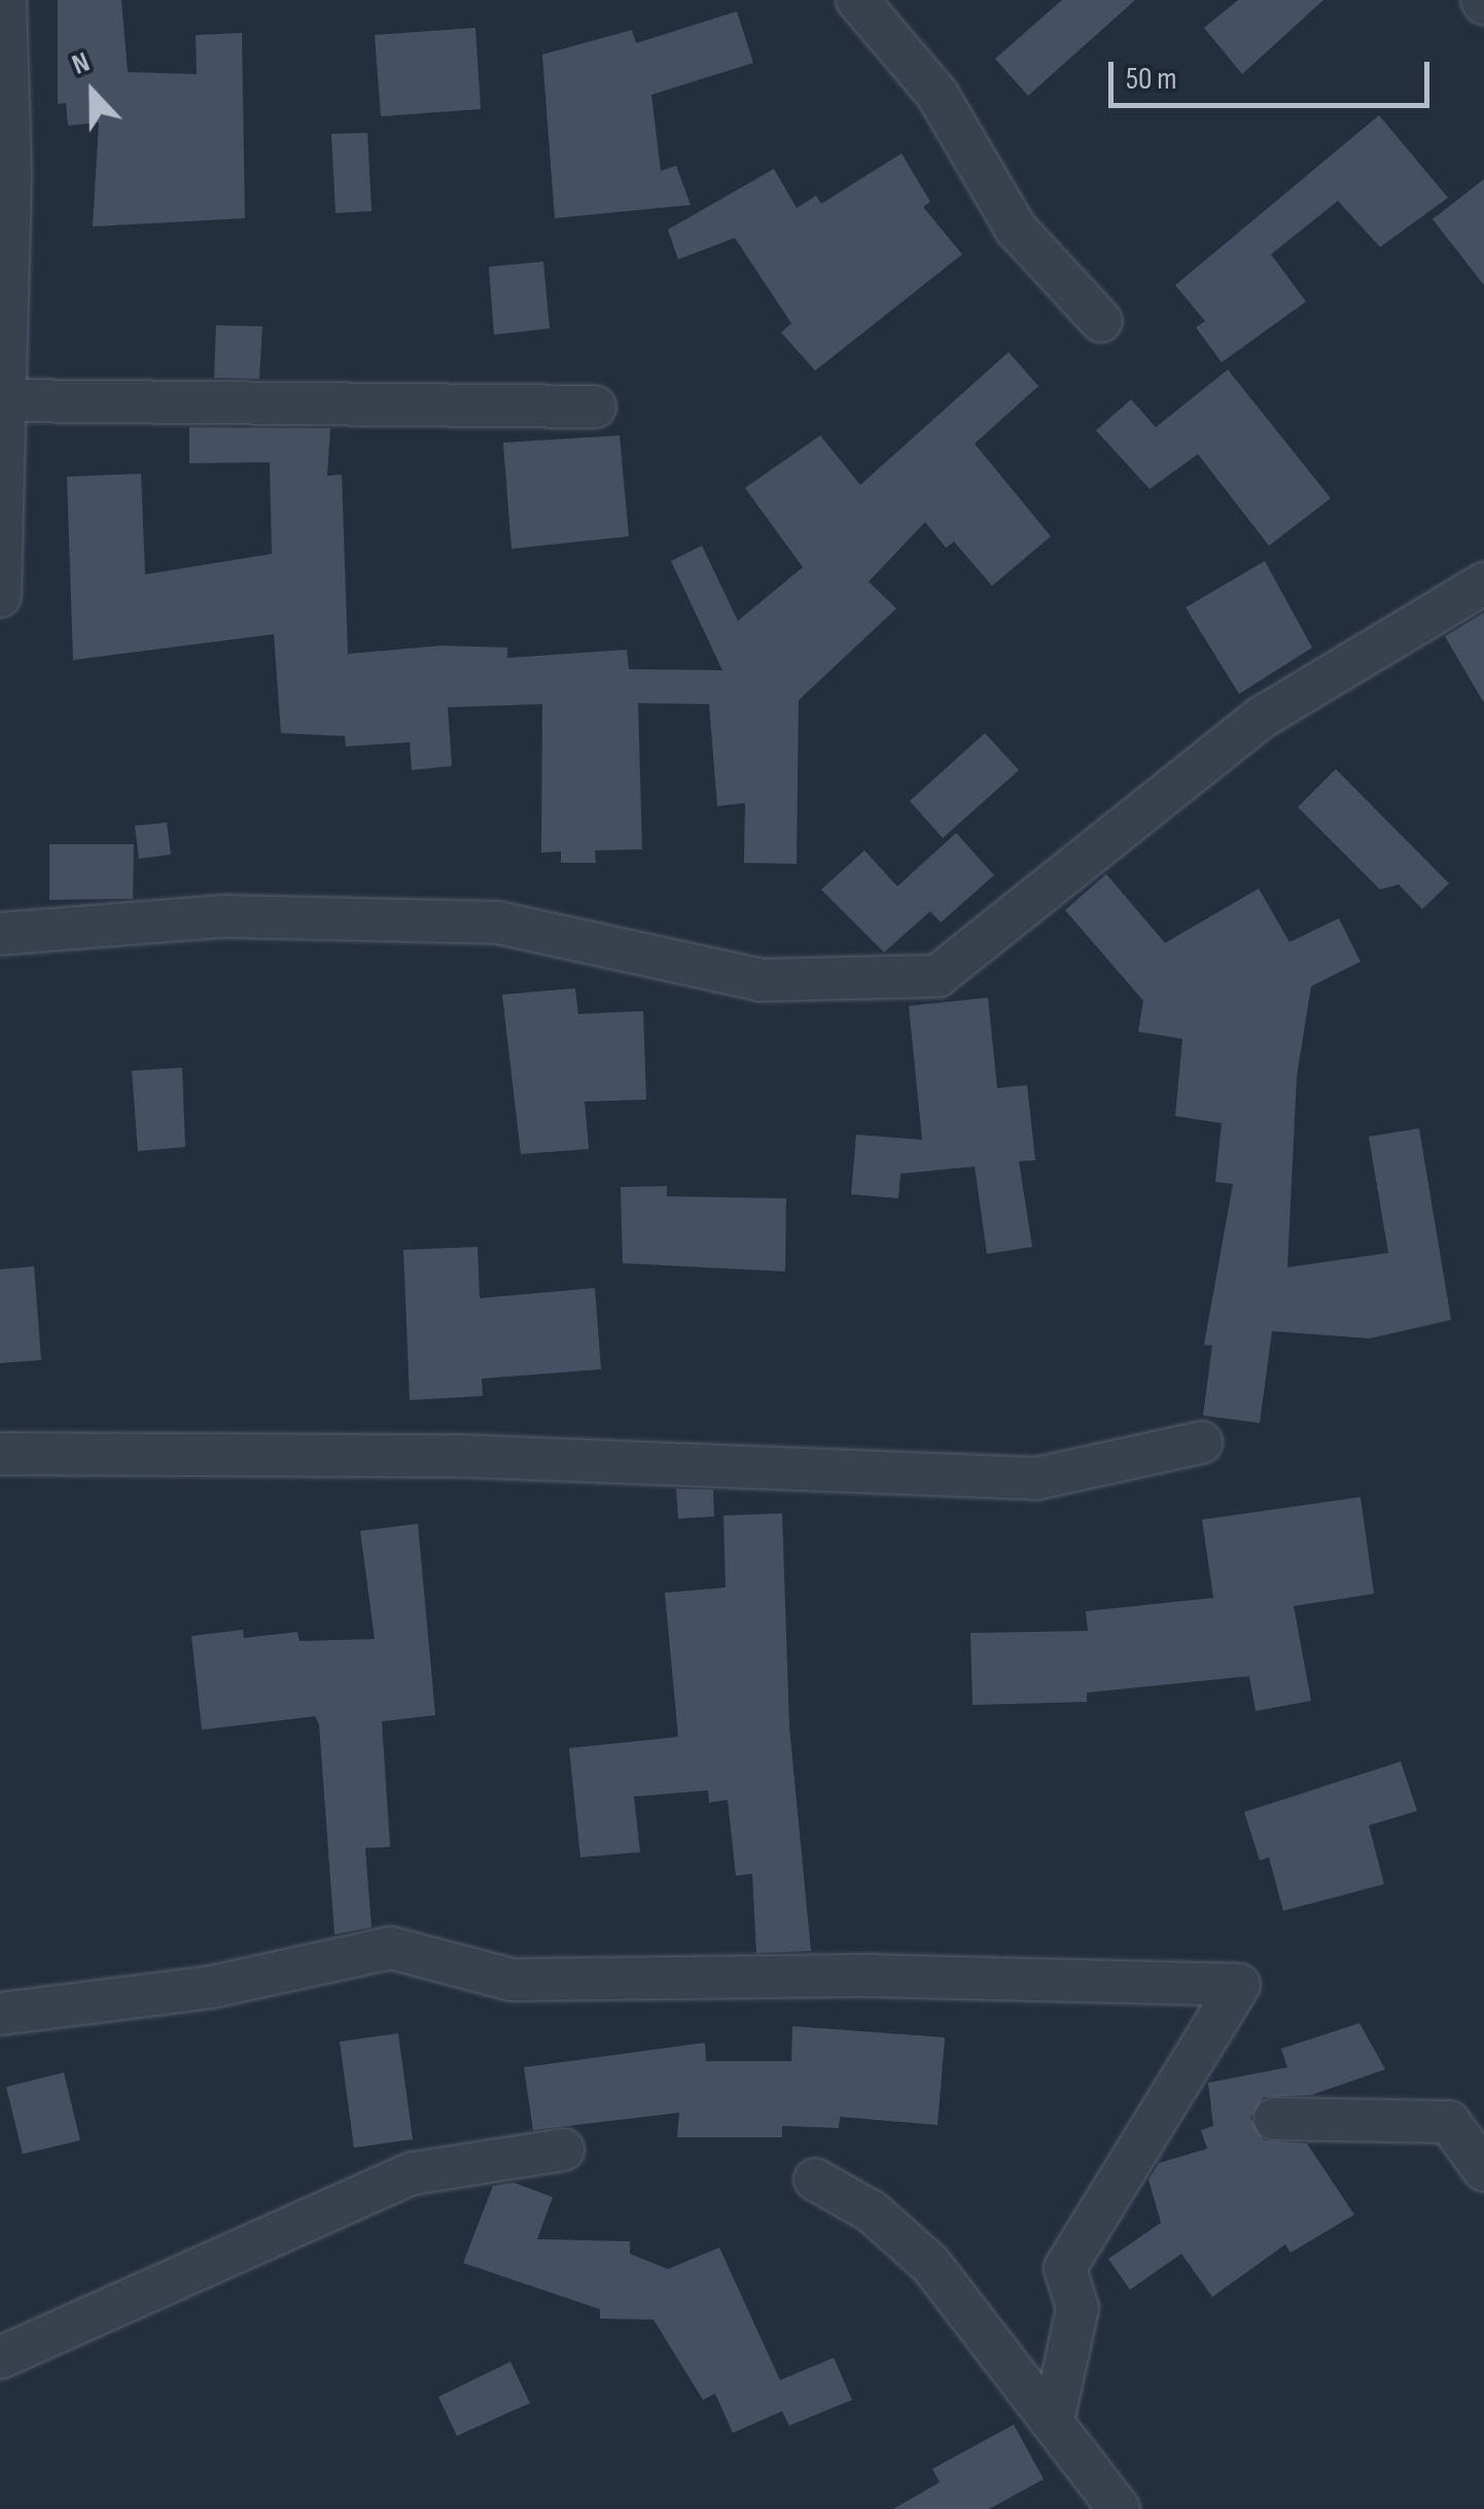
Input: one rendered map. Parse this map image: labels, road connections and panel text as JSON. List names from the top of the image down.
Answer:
{
  "scale_bar": "50 m",
  "north": "top"
}
